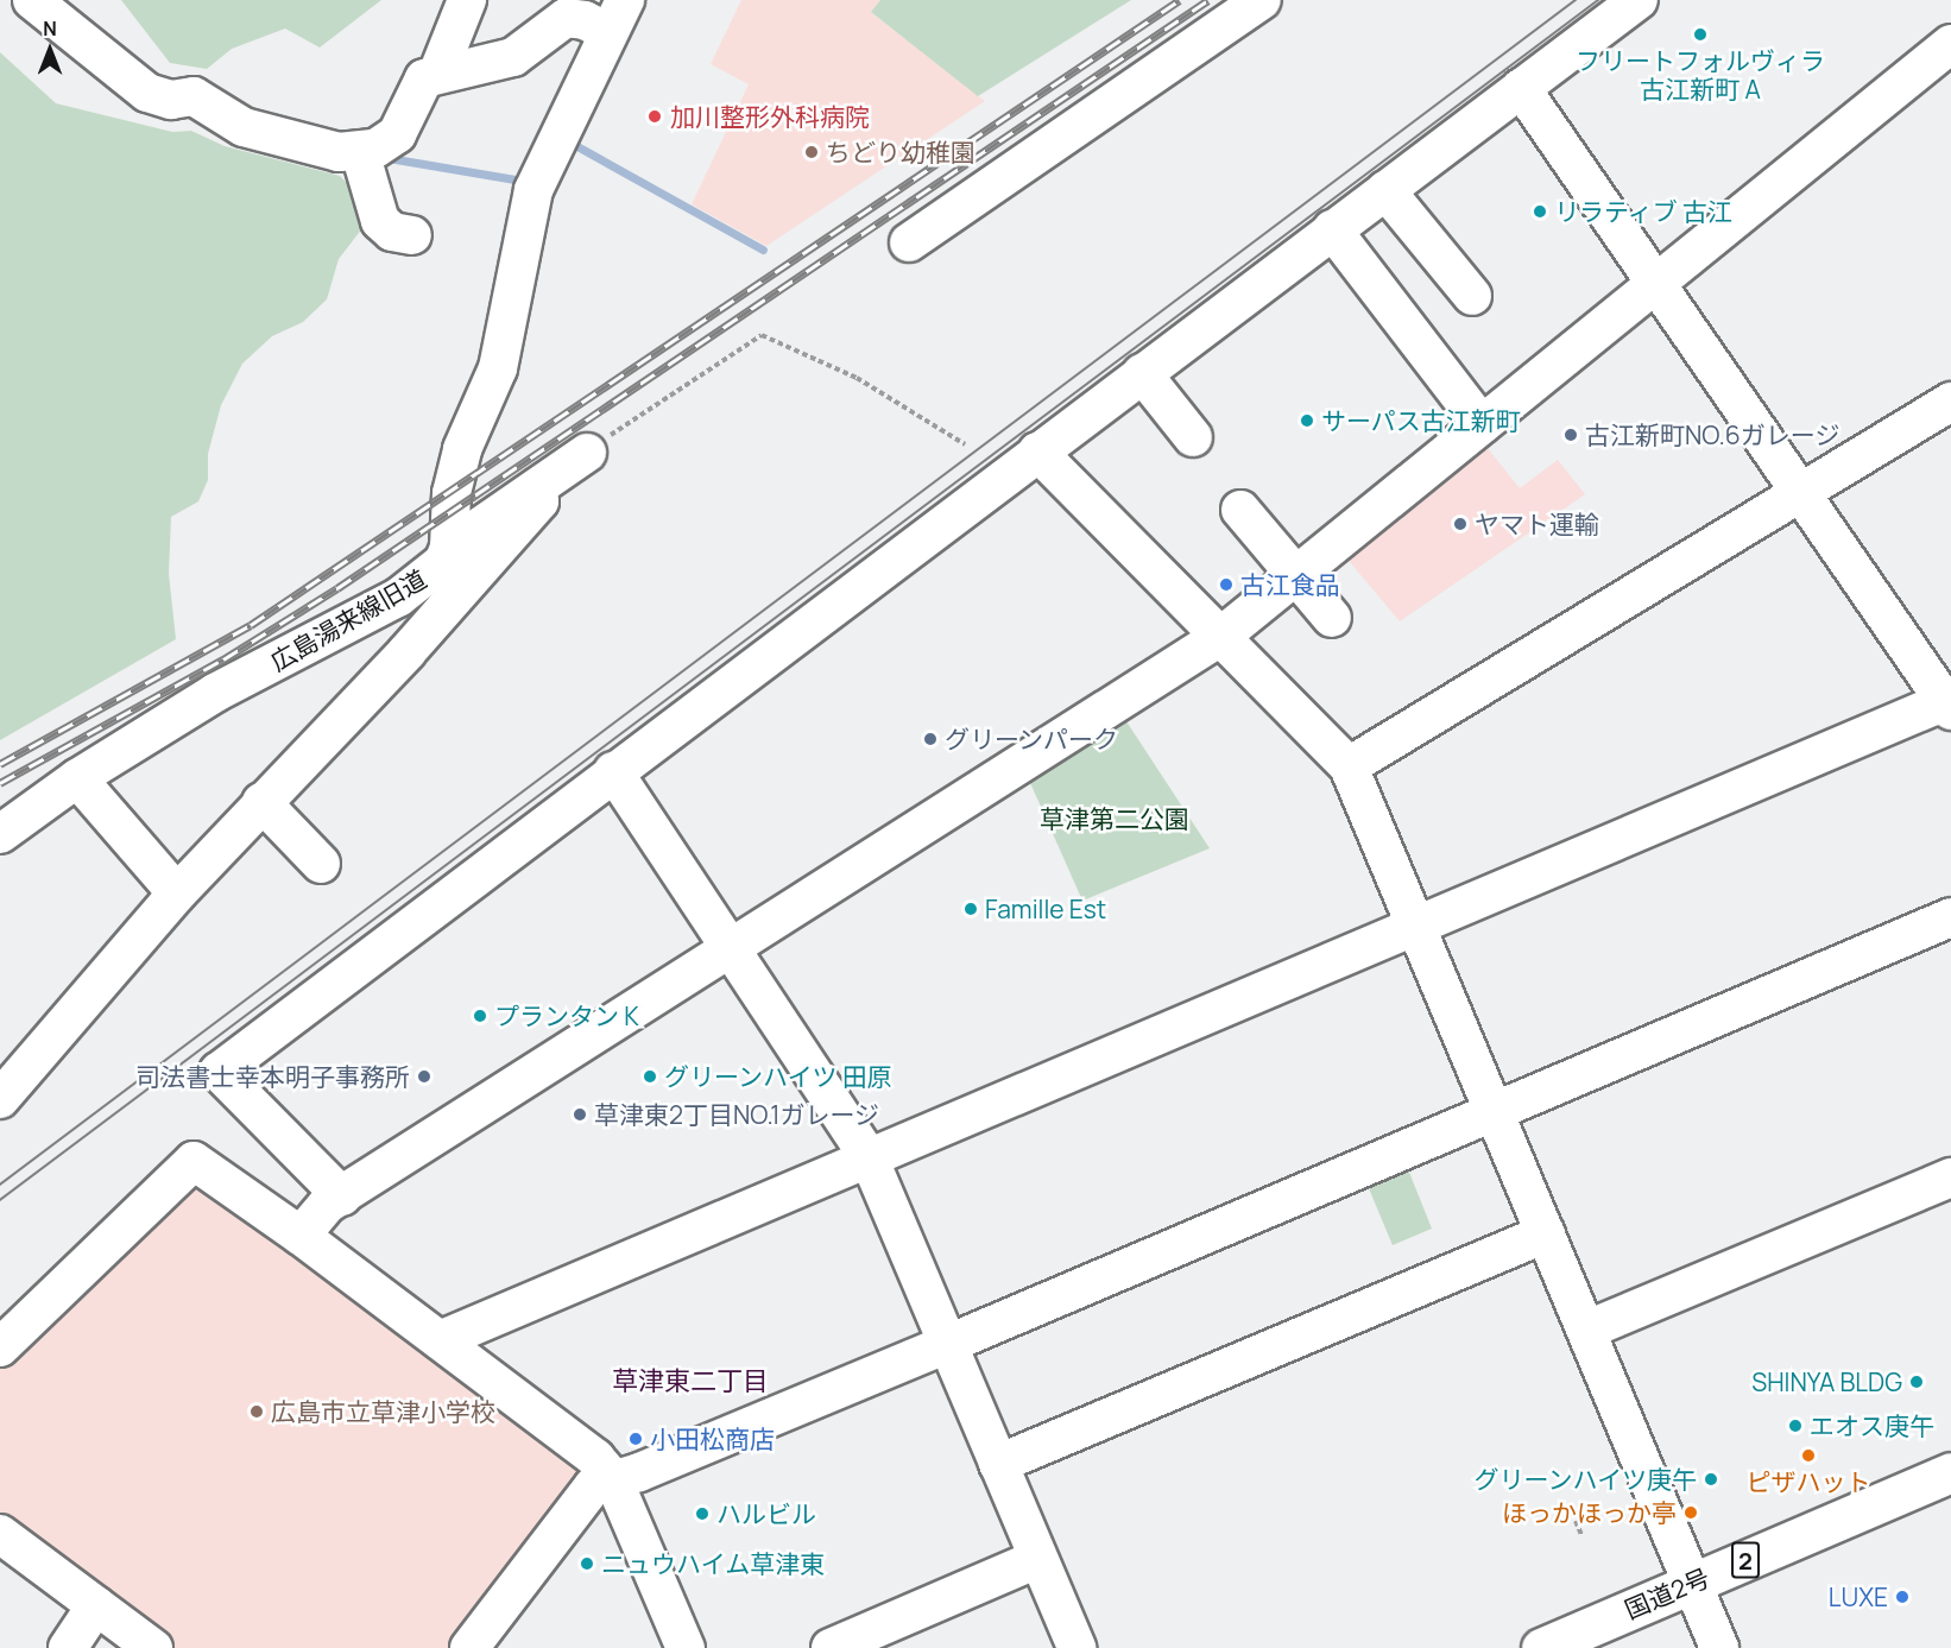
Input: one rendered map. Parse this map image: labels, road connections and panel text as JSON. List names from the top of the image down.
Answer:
{
  "streets": {
    "highway": ["2", "国道2号"],
    "street": ["広島湯来線旧道"]
  },
  "districts": ["草津東二丁目"],
  "parks": ["草津第二公園"],
  "places": [
    "フリートフォルヴィラ 古江新町 A",
    "加川整形外科病院",
    "ちどり幼稚園",
    "リラティブ 古江",
    "サーパス古江新町",
    "古江新町NO.6ガレージ",
    "ヤマト運輸",
    "古江食品",
    "グリーンパーク",
    "Famille Est",
    "プランタン K",
    "司法書士幸本明子事務所",
    "グリーンハイツ 田原",
    "草津東2丁目NO.1ガレージ",
    "SHINYA BLDG",
    "広島市立草津小学校",
    "エオス庚午",
    "小田松商店",
    "ピザハット",
    "グリーンハイツ庚午",
    "ほっかほっか亭",
    "ハルビル",
    "ニュウハイム草津東",
    "LUXE"
  ],
  "north": "top"
}
